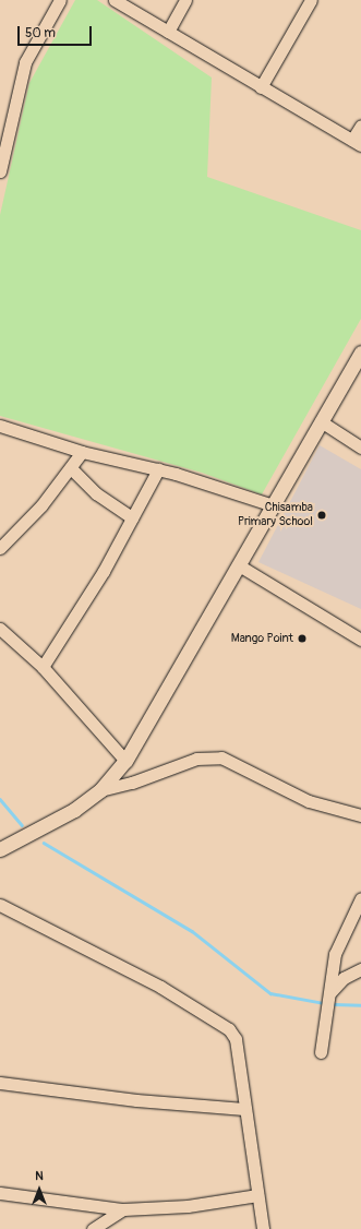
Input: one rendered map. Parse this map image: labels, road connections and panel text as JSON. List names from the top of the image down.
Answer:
{
  "places": ["Chisamba Primary School", "Mango Point"],
  "scale_bar": "50 m",
  "north": "top"
}
